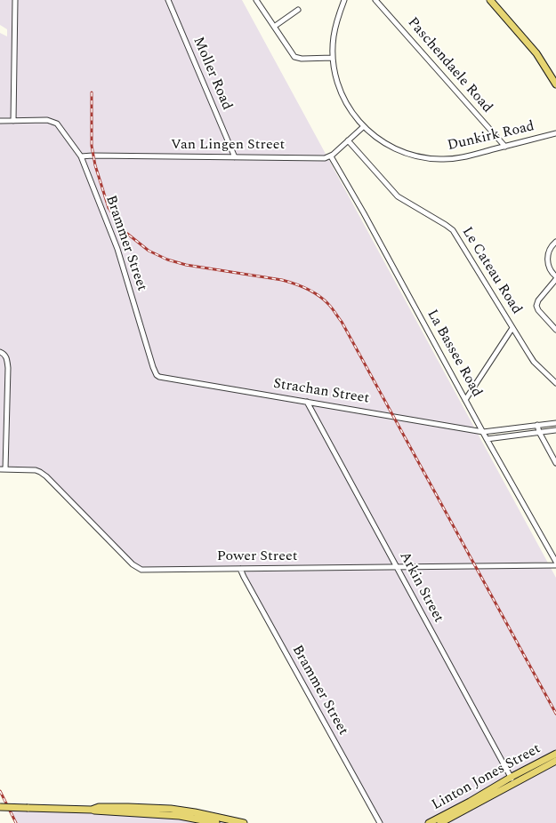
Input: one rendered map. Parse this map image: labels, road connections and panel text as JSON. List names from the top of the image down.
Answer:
{
  "streets": {
    "main road": ["Linton Jones Street"],
    "street": [
      "Paschendaele Road",
      "Moller Road",
      "Dunkirk Road",
      "Van Lingen Street",
      "Brammer Street",
      "Le Cateau Road",
      "La Bassee Road",
      "Strachan Street",
      "Power Street",
      "Arkin Street"
    ]
  },
  "crossings": [
    ["Paschendaele Road", "Dunkirk Road"],
    ["Moller Road", "Van Lingen Street"],
    ["Van Lingen Street", "Brammer Street"],
    ["Van Lingen Street", "La Bassee Road"],
    ["Brammer Street", "Strachan Street"],
    ["Brammer Street", "Power Street"],
    ["La Bassee Road", "Strachan Street"],
    ["Strachan Street", "Arkin Street"],
    ["Power Street", "Arkin Street"],
    ["Arkin Street", "Linton Jones Street"]
  ]
}
